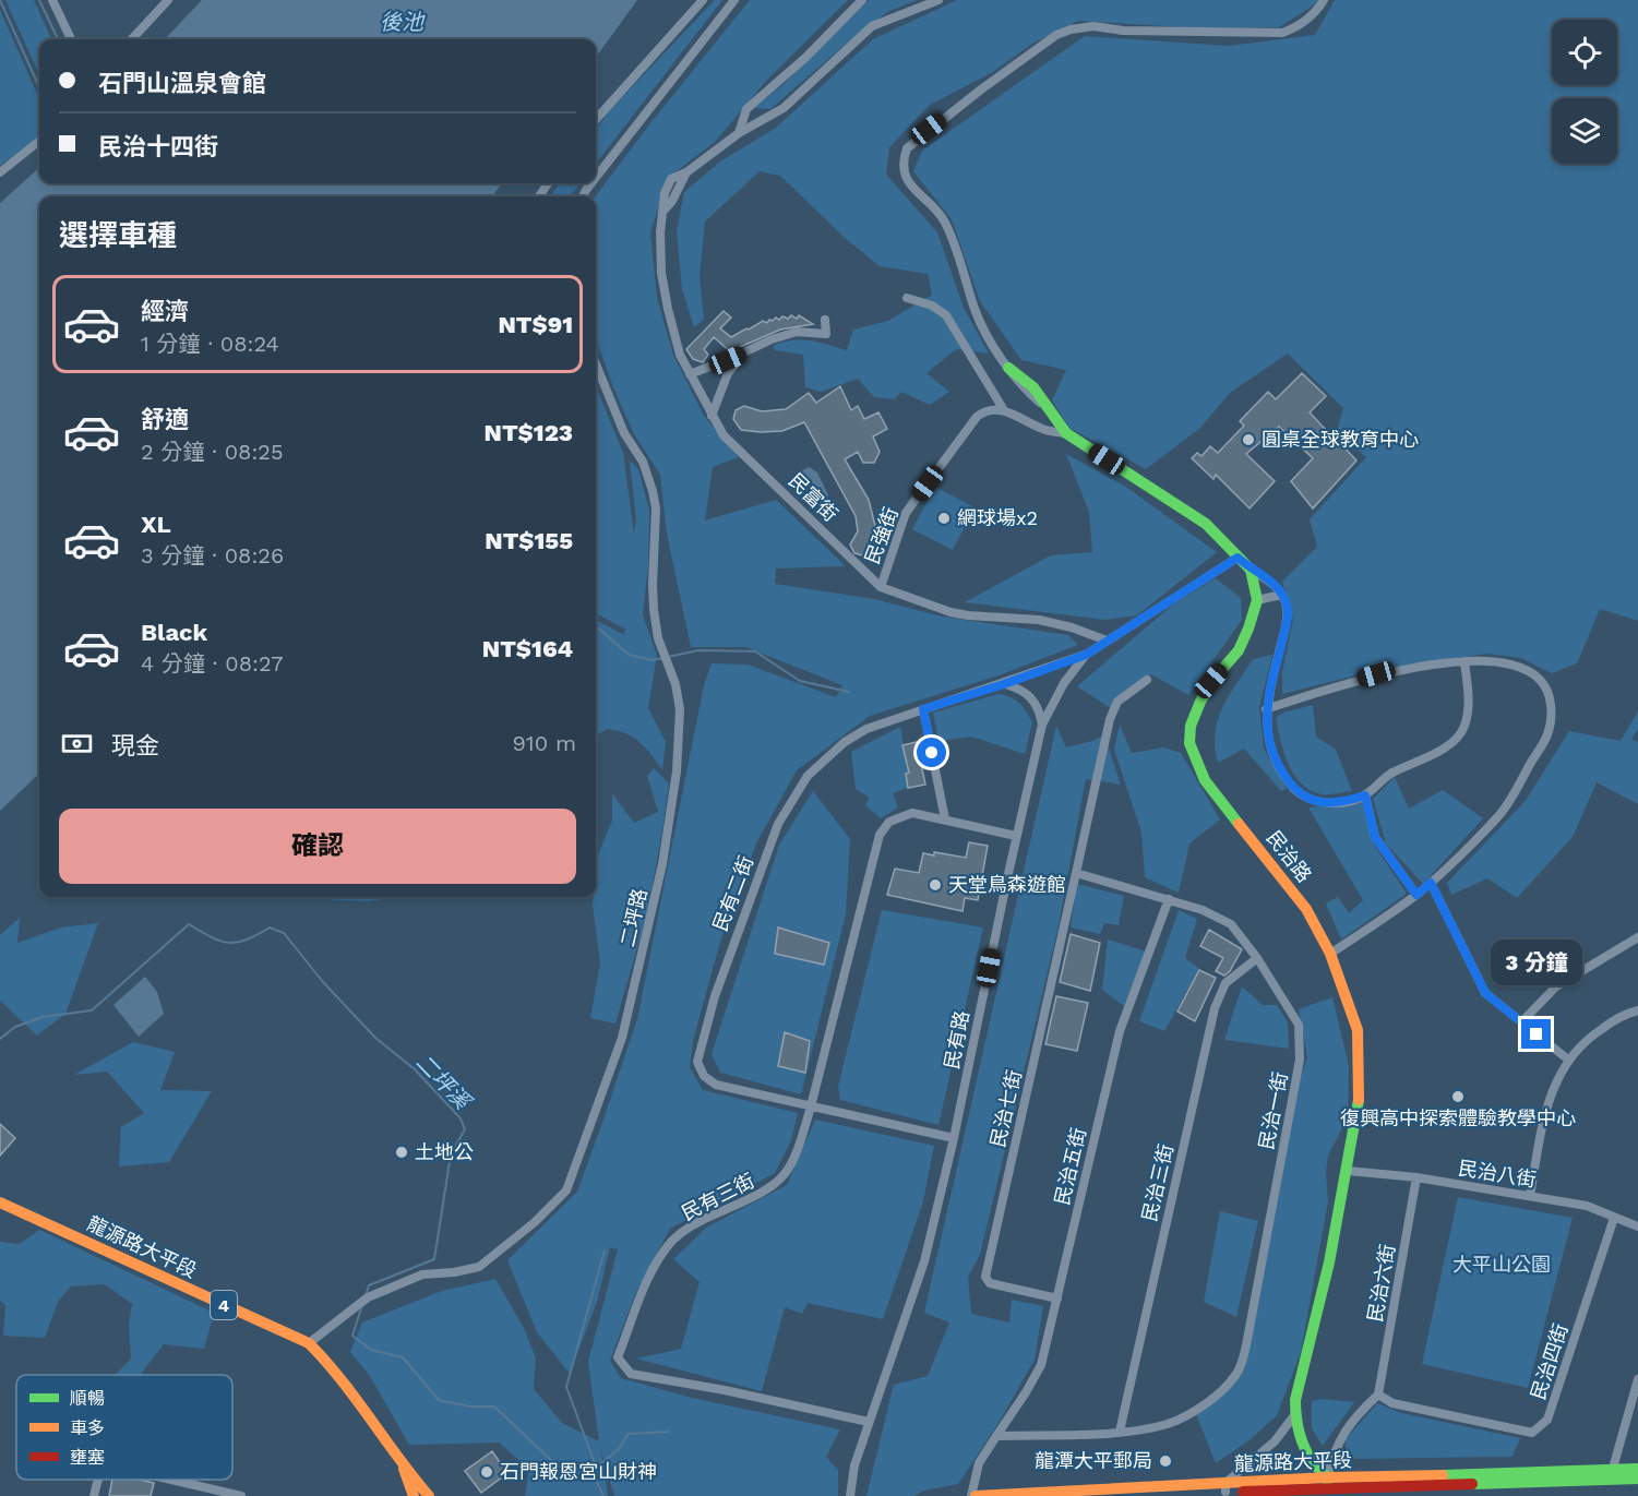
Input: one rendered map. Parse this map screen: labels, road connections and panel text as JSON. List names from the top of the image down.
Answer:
{
  "streets": {
    "main road": ["民治路", "龍源路大平段", "4"],
    "street": [
      "民富街",
      "民強街",
      "民有二街",
      "二坪路",
      "民有路",
      "民治七街",
      "民治一街",
      "民治五街",
      "民治八街",
      "民治三街",
      "民有三街",
      "民治六街",
      "民治四街"
    ]
  },
  "crossings": [
    ["民富街", "民強街"],
    ["民富街", "民有路"],
    ["民治路", "民治八街"],
    ["民有二街", "民有路"],
    ["民有二街", "民有三街"],
    ["二坪路", "龍源路大平段"],
    ["民有路", "民有三街"],
    ["民治七街", "民治一街"],
    ["民治七街", "民治五街"],
    ["民治一街", "民治五街"],
    ["民治一街", "民治三街"],
    ["民治八街", "民治六街"],
    ["民治八街", "民治四街"],
    ["民治六街", "民治四街"]
  ],
  "water": ["後池", "二坪溪"],
  "parks": ["大平山公園"],
  "places": [
    "圓桌全球教育中心",
    "網球場x2",
    "天堂鳥森遊館",
    "復興高中探索體驗教學中心",
    "土地公",
    "龍潭大平郵局",
    "石門報恩宮山財神"
  ],
  "legend": ["順暢", "車多", "壅塞"],
  "page": {
    "banner": ["石門山溫泉會館", "民治十四街"],
    "heading": "選擇車種",
    "list": [
      {
        "name": "經濟",
        "note": "1 分鐘 · 08:24",
        "value": "NT$91"
      },
      {
        "name": "舒適",
        "note": "2 分鐘 · 08:25",
        "value": "NT$123"
      },
      {
        "name": "XL",
        "note": "3 分鐘 · 08:26",
        "value": "NT$155"
      },
      {
        "name": "Black",
        "note": "4 分鐘 · 08:27",
        "value": "NT$164"
      }
    ],
    "pay": ["現金", "910 m"],
    "buttons": "確認",
    "bubble": "3 分鐘"
  }
}
